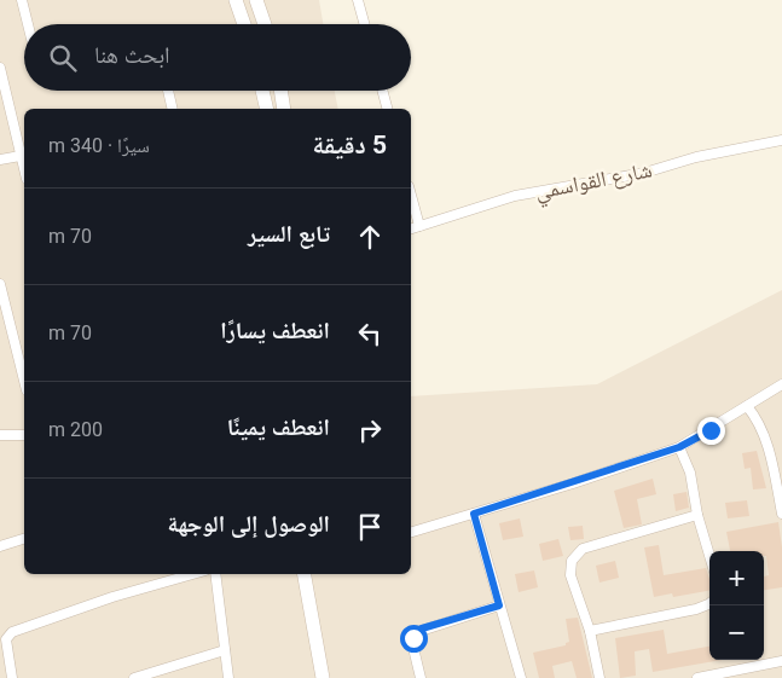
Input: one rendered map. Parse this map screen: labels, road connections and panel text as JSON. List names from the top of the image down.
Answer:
{
  "streets": {
    "street": ["شارع القواسمي"]
  },
  "page": {
    "search": "ابحث هنا",
    "heading": ["5 دقيقة", "سيرًا · 340 m"],
    "list": [
      ["تابع السير", "70 m"],
      ["انعطف يسارًا", "70 m"],
      ["انعطف يمينًا", "200 m"],
      "الوصول إلى الوجهة"
    ],
    "map_buttons": ["+", "−"]
  }
}
